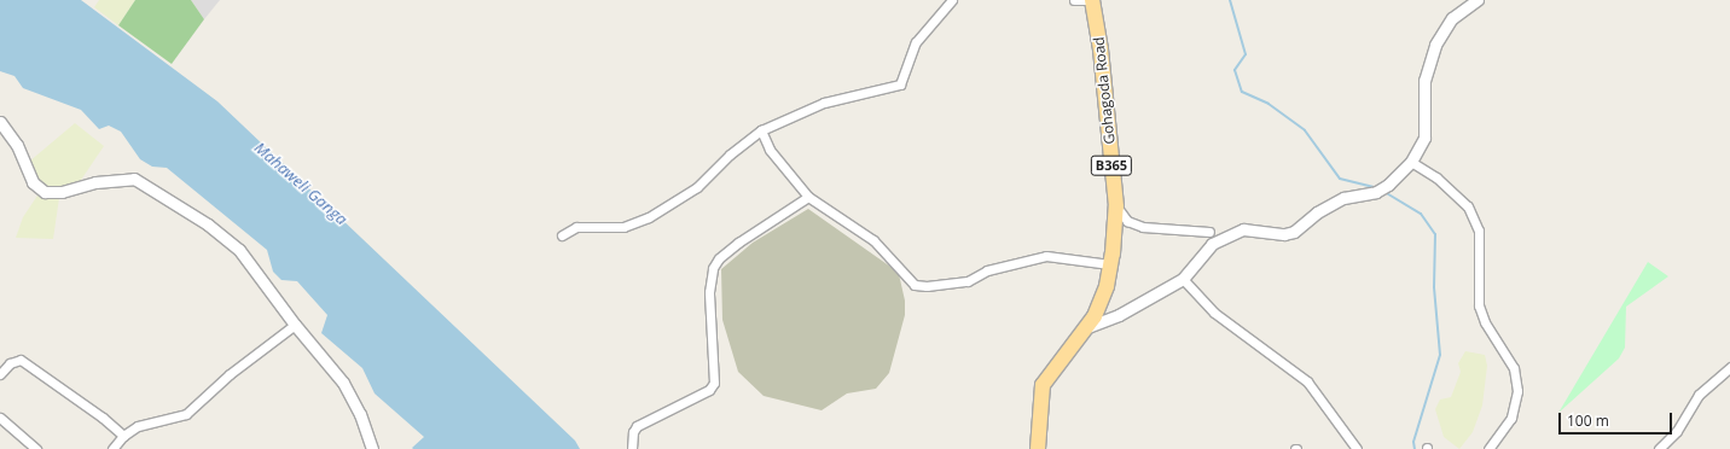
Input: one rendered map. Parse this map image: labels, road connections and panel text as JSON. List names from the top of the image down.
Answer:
{
  "streets": {
    "main road": ["Gohagoda Road", "B365"]
  },
  "water": ["Mahaweli Ganga"],
  "scale_bar": "100 m"
}
